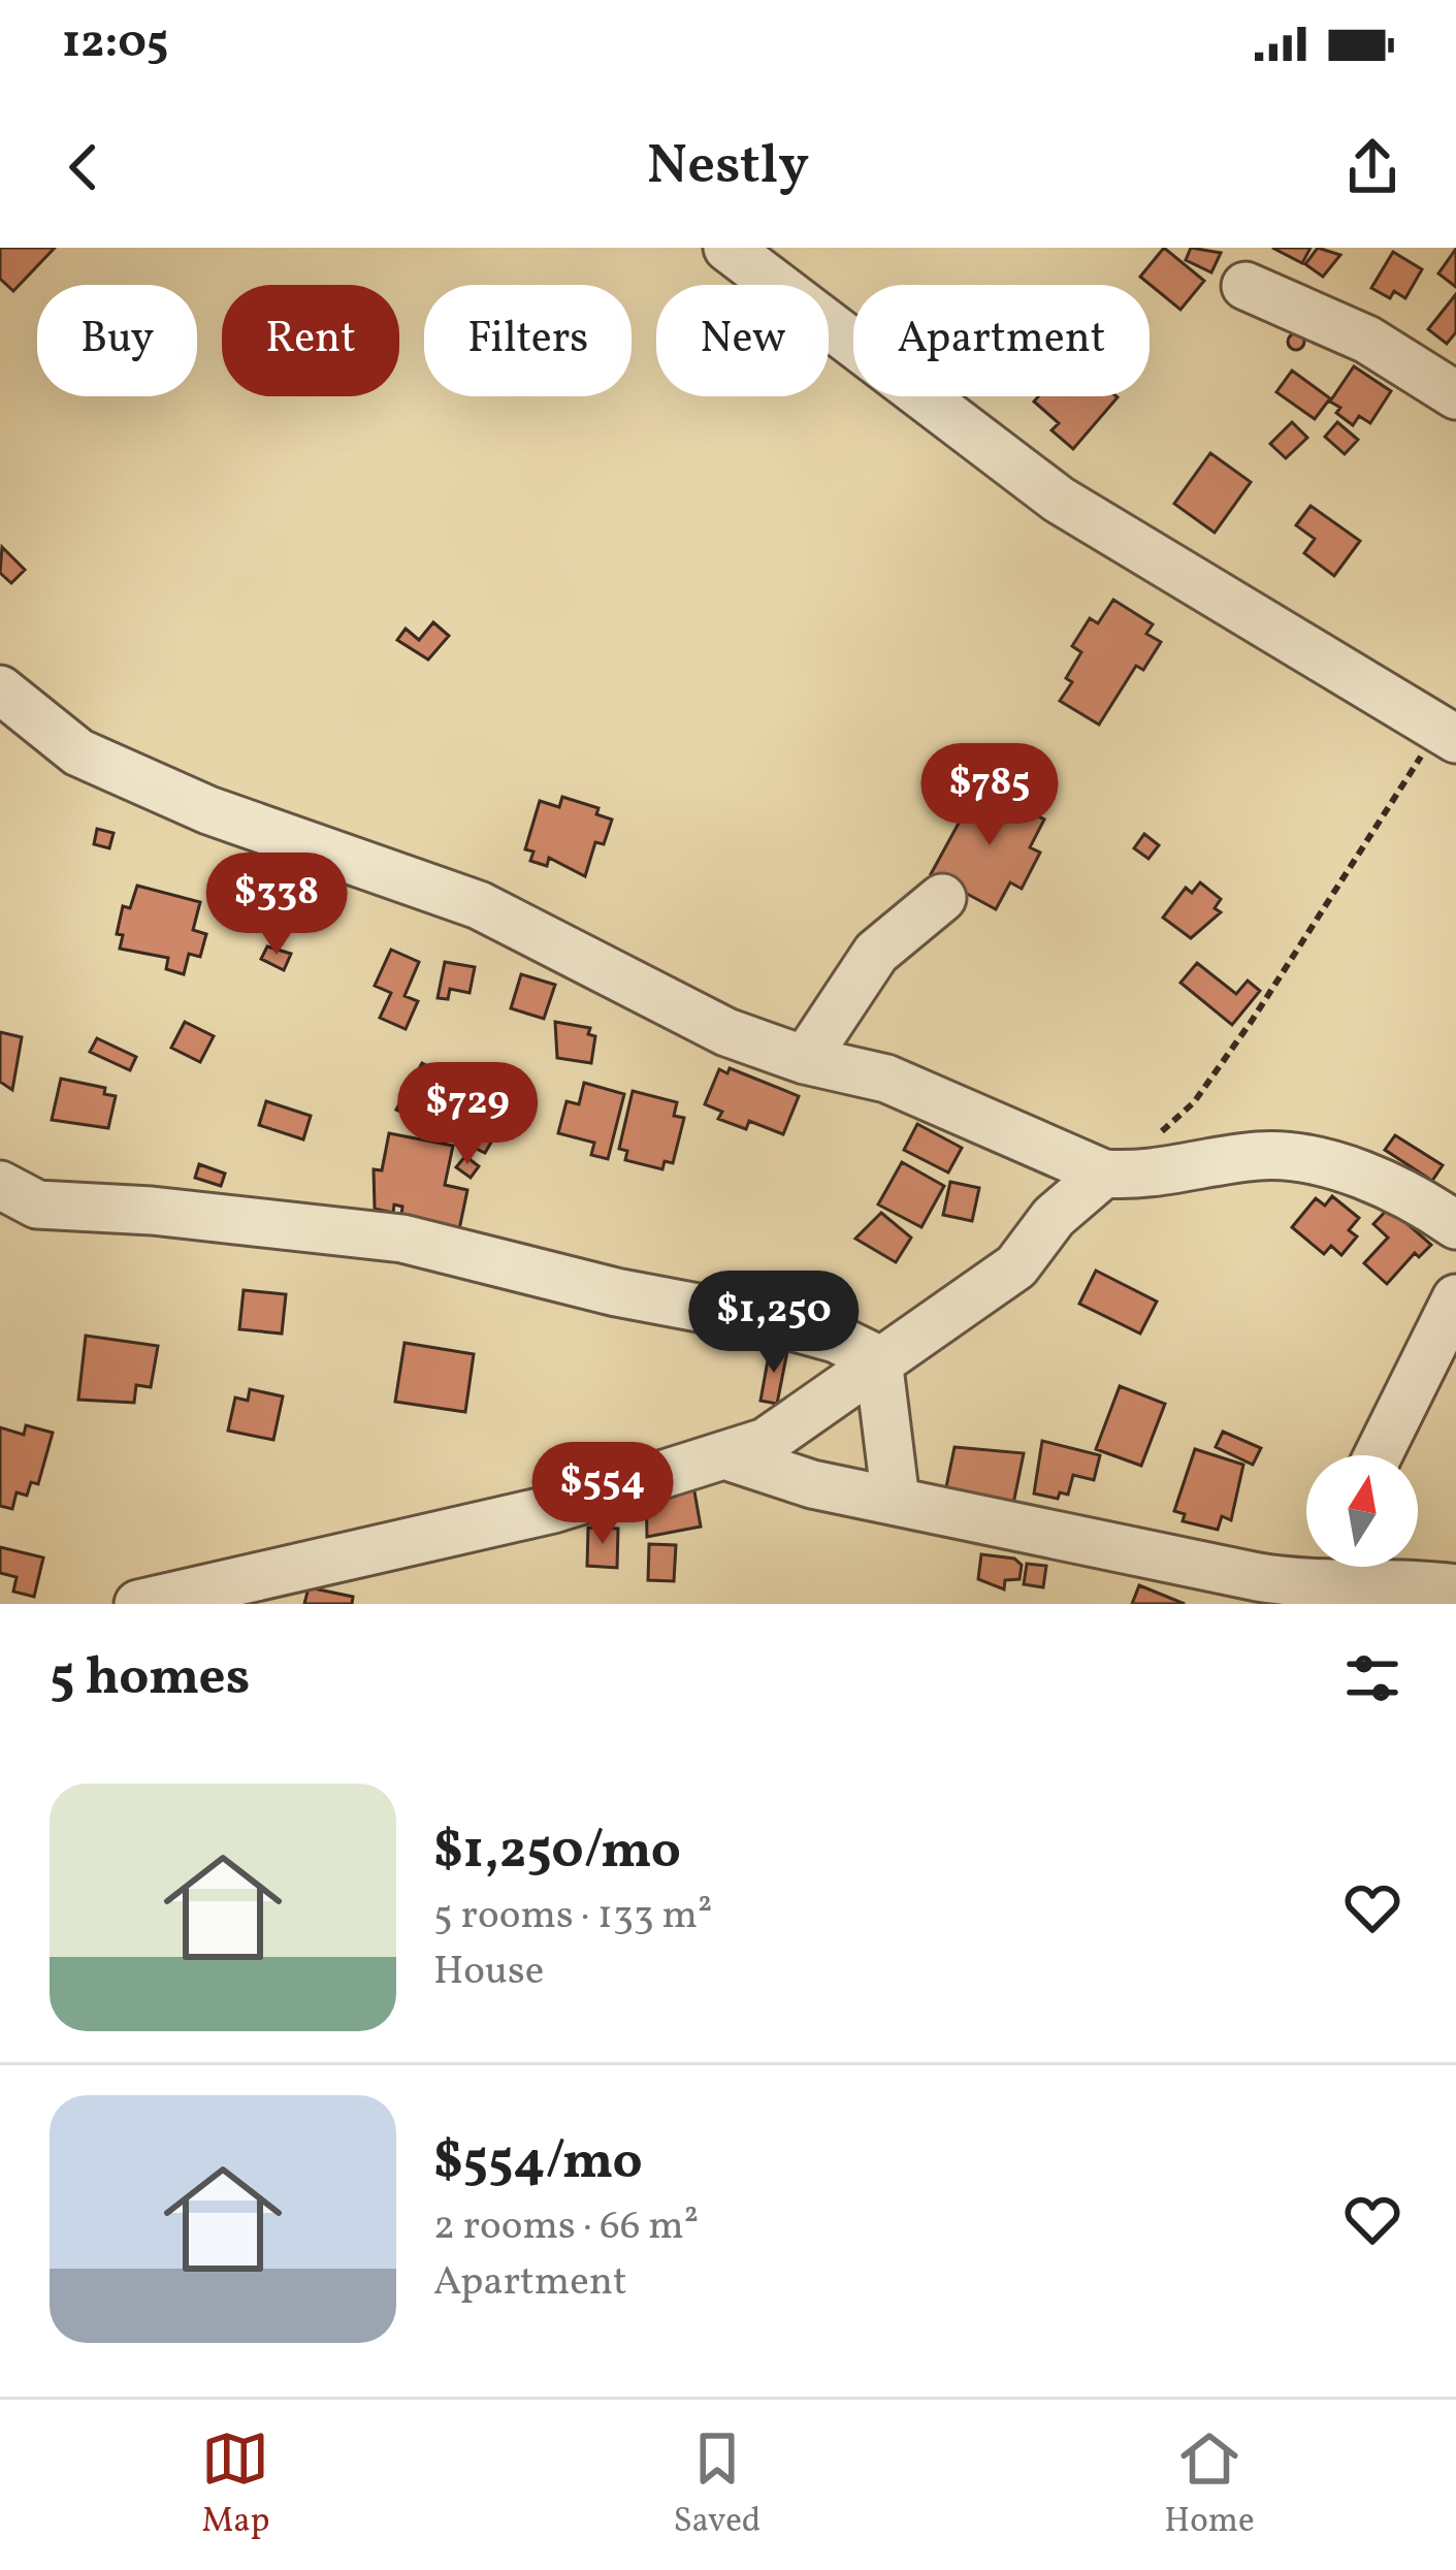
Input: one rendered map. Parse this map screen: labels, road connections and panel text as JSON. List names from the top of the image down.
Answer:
{
  "north": "top",
  "page": {
    "status": "12:05",
    "header": "Nestly",
    "chip": [
      "Buy",
      "Rent",
      "Filters",
      "New",
      "Apartment"
    ],
    "price": [
      "$785",
      "$338",
      "$729",
      "$1,250",
      "$554"
    ],
    "heading": "5 homes",
    "list": [
      {
        "name": "$1,250/mo",
        "note": "5 rooms · 133 m² · House"
      },
      {
        "name": "$554/mo",
        "note": "2 rooms · 66 m² · Apartment"
      }
    ],
    "tabs": ["Map", "Saved", "Home"]
  }
}
